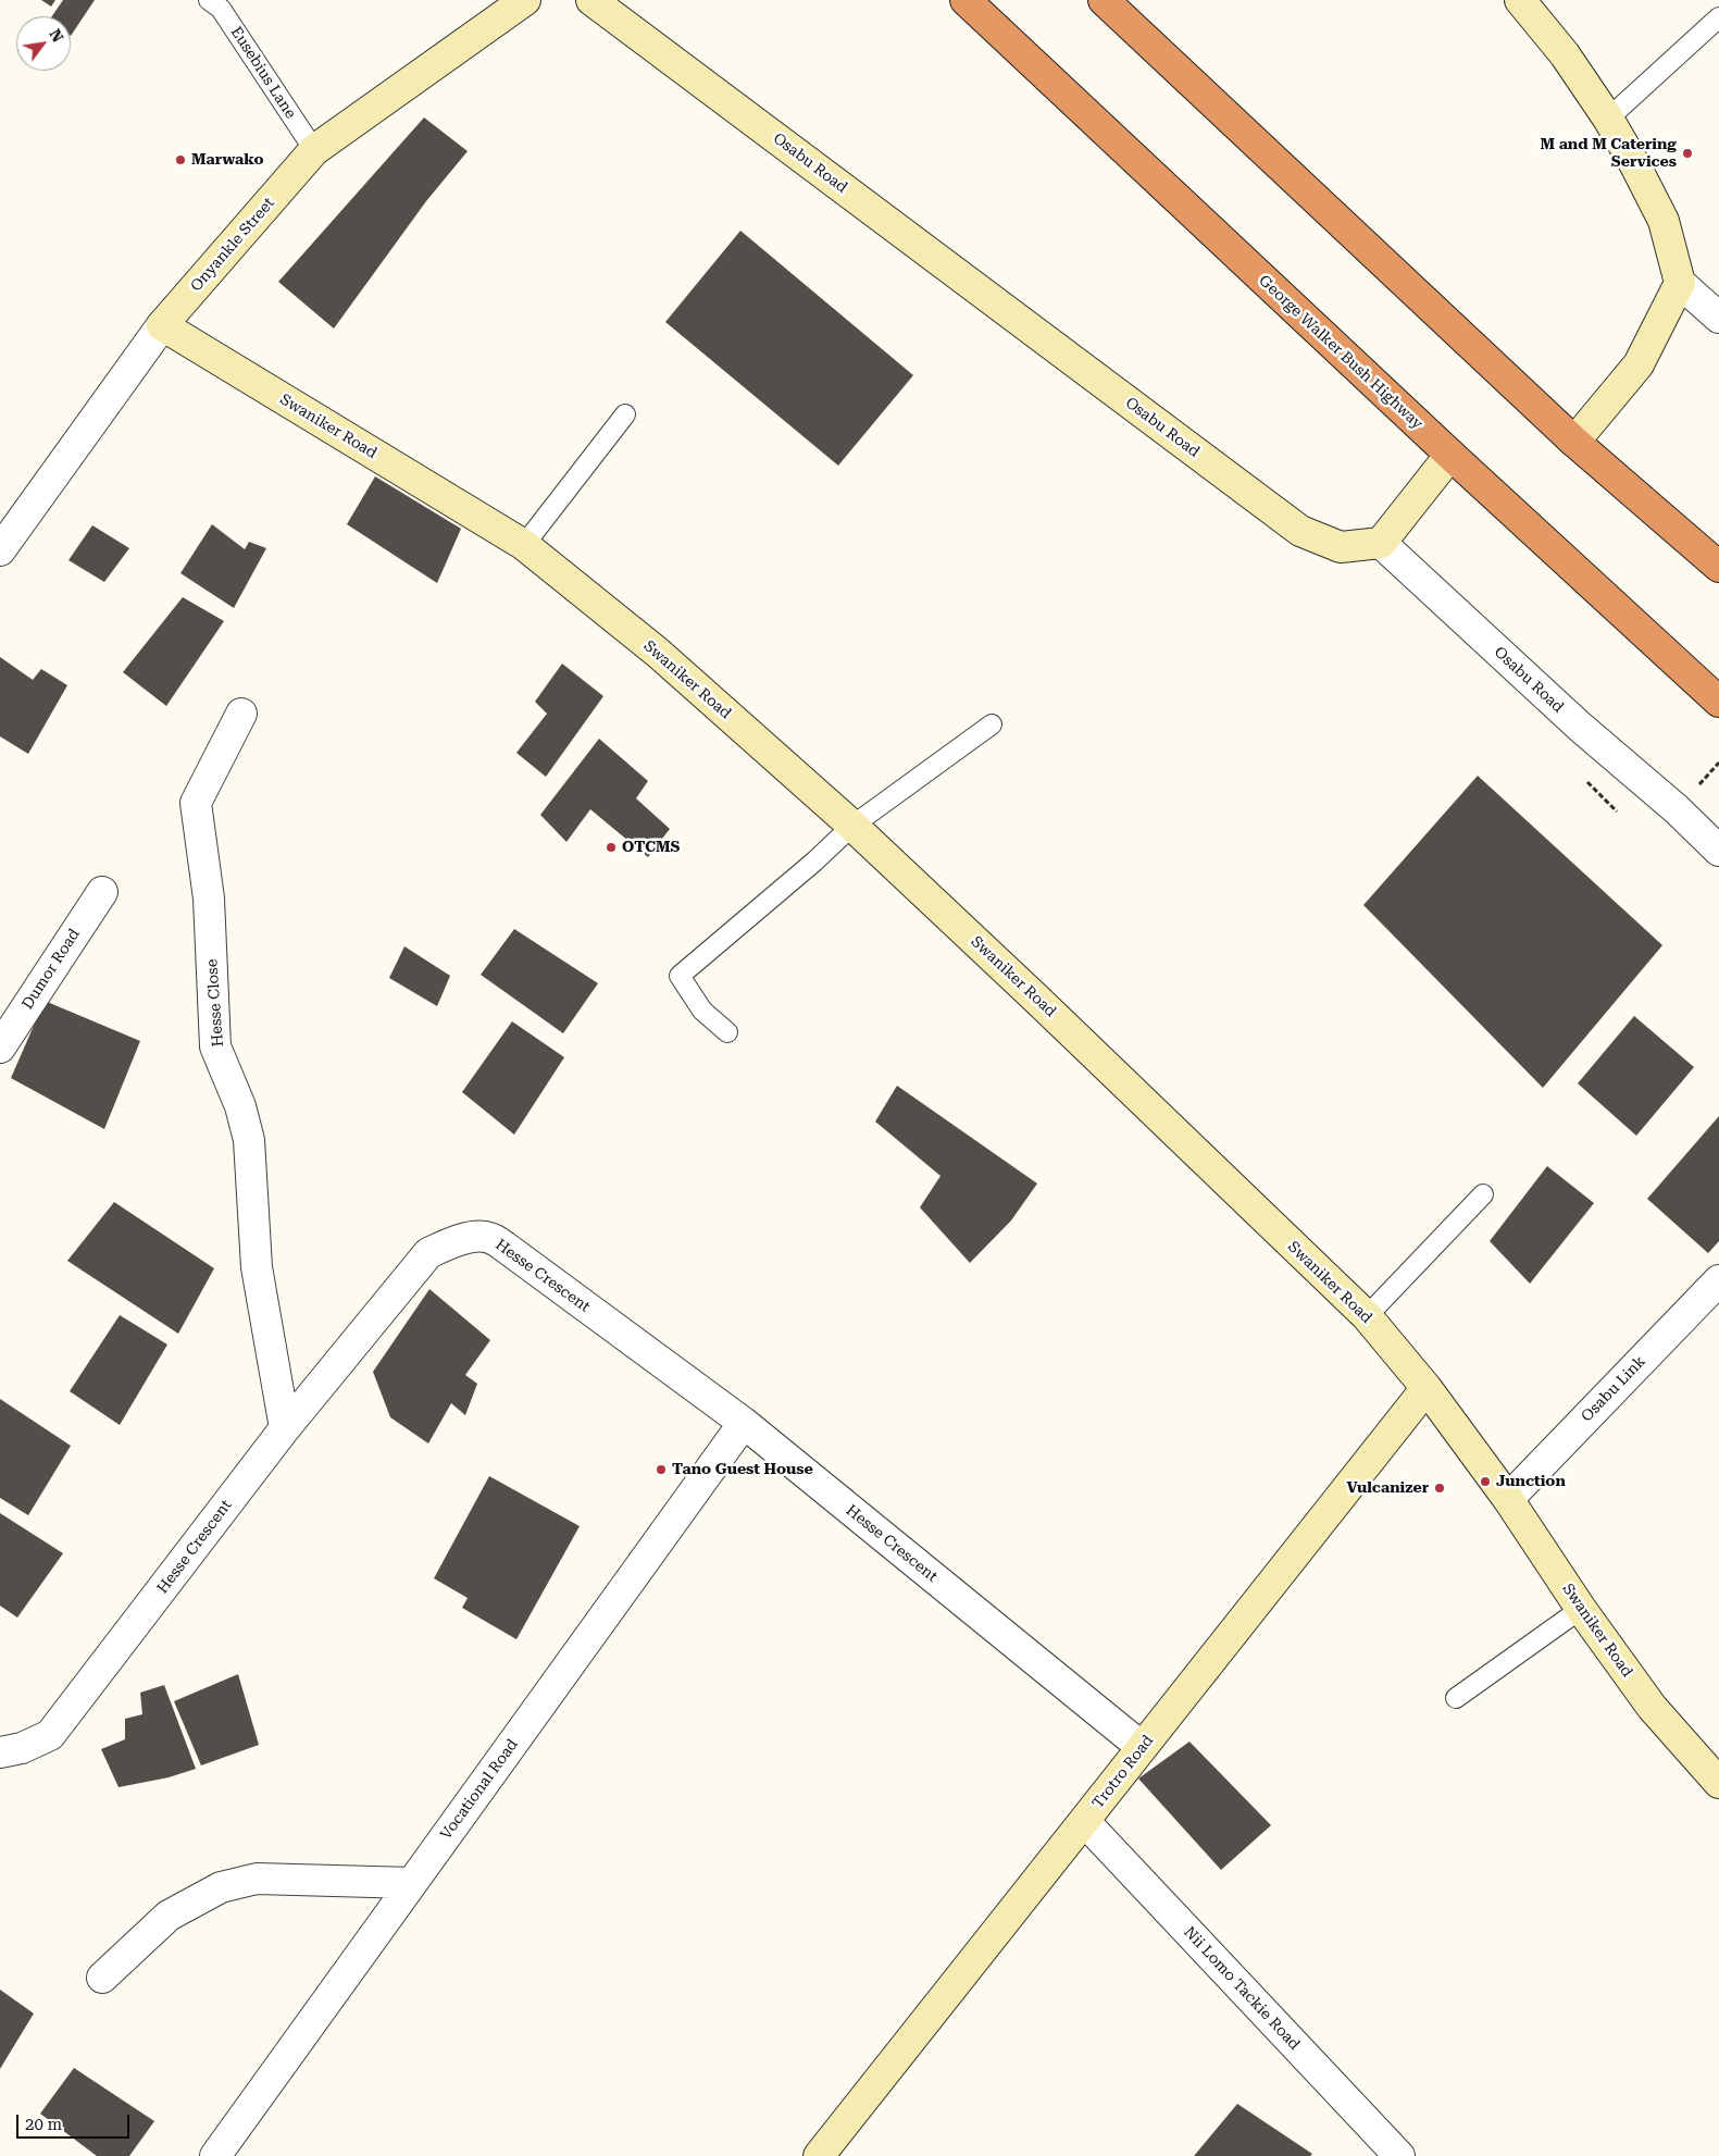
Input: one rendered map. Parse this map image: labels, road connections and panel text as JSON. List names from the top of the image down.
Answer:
{
  "streets": {
    "highway": ["George Walker Bush Highway"],
    "street": [
      "Osabu Road",
      "Onyankle Street",
      "Swaniker Road",
      "Dumor Road",
      "Hesse Close",
      "Hesse Crescent",
      "Osabu Link",
      "Trotro Road",
      "Vocational Road",
      "Nii Lomo Tackie Road"
    ],
    "lane": ["Eusebius Lane"]
  },
  "crossings": [
    ["Eusebius Lane", "Onyankle Street"],
    ["Onyankle Street", "Swaniker Road"],
    ["Swaniker Road", "Osabu Link"],
    ["Swaniker Road", "Trotro Road"],
    ["Hesse Close", "Hesse Crescent"],
    ["Hesse Crescent", "Trotro Road"],
    ["Hesse Crescent", "Vocational Road"],
    ["Trotro Road", "Nii Lomo Tackie Road"]
  ],
  "places": [
    "M and M Catering Services",
    "Marwako",
    "OTCMS",
    "Tano Guest House",
    "Junction",
    "Vulcanizer"
  ],
  "scale_bar": "20 m",
  "north": "top right"
}
